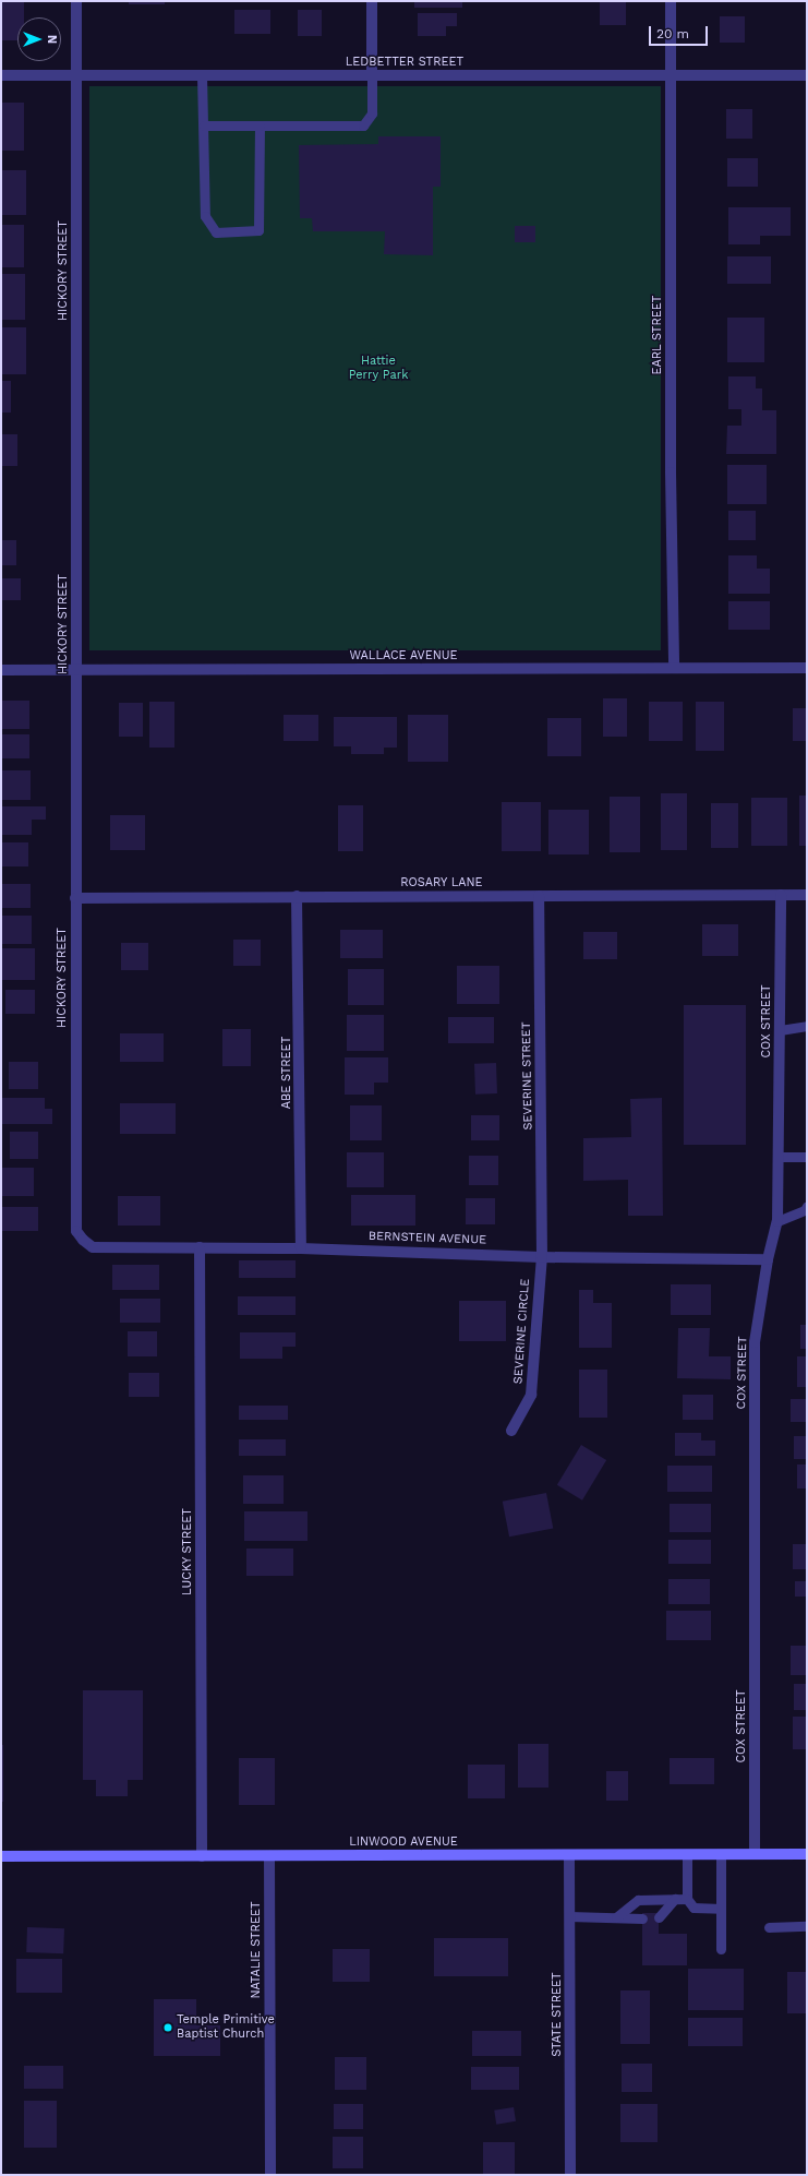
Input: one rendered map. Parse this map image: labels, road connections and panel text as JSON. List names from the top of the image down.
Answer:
{
  "streets": {
    "main road": ["LINWOOD AVENUE"],
    "street": [
      "LEDBETTER STREET",
      "HICKORY STREET",
      "EARL STREET",
      "WALLACE AVENUE",
      "ROSARY LANE",
      "COX STREET",
      "ABE STREET",
      "SEVERINE STREET",
      "BERNSTEIN AVENUE",
      "SEVERINE CIRCLE",
      "LUCKY STREET",
      "NATALIE STREET",
      "STATE STREET"
    ]
  },
  "crossings": [
    ["LEDBETTER STREET", "HICKORY STREET"],
    ["LEDBETTER STREET", "EARL STREET"],
    ["HICKORY STREET", "WALLACE AVENUE"],
    ["HICKORY STREET", "ROSARY LANE"],
    ["HICKORY STREET", "BERNSTEIN AVENUE"],
    ["EARL STREET", "WALLACE AVENUE"],
    ["ROSARY LANE", "COX STREET"],
    ["ROSARY LANE", "ABE STREET"],
    ["ROSARY LANE", "SEVERINE STREET"],
    ["COX STREET", "BERNSTEIN AVENUE"],
    ["COX STREET", "LINWOOD AVENUE"],
    ["ABE STREET", "BERNSTEIN AVENUE"],
    ["SEVERINE STREET", "BERNSTEIN AVENUE"],
    ["SEVERINE STREET", "SEVERINE CIRCLE"],
    ["BERNSTEIN AVENUE", "SEVERINE CIRCLE"],
    ["BERNSTEIN AVENUE", "LUCKY STREET"],
    ["LUCKY STREET", "LINWOOD AVENUE"],
    ["LINWOOD AVENUE", "NATALIE STREET"],
    ["LINWOOD AVENUE", "STATE STREET"]
  ],
  "parks": ["Hattie Perry Park"],
  "places": ["Temple Primitive Baptist Church"],
  "scale_bar": "20 m",
  "north": "right"
}
